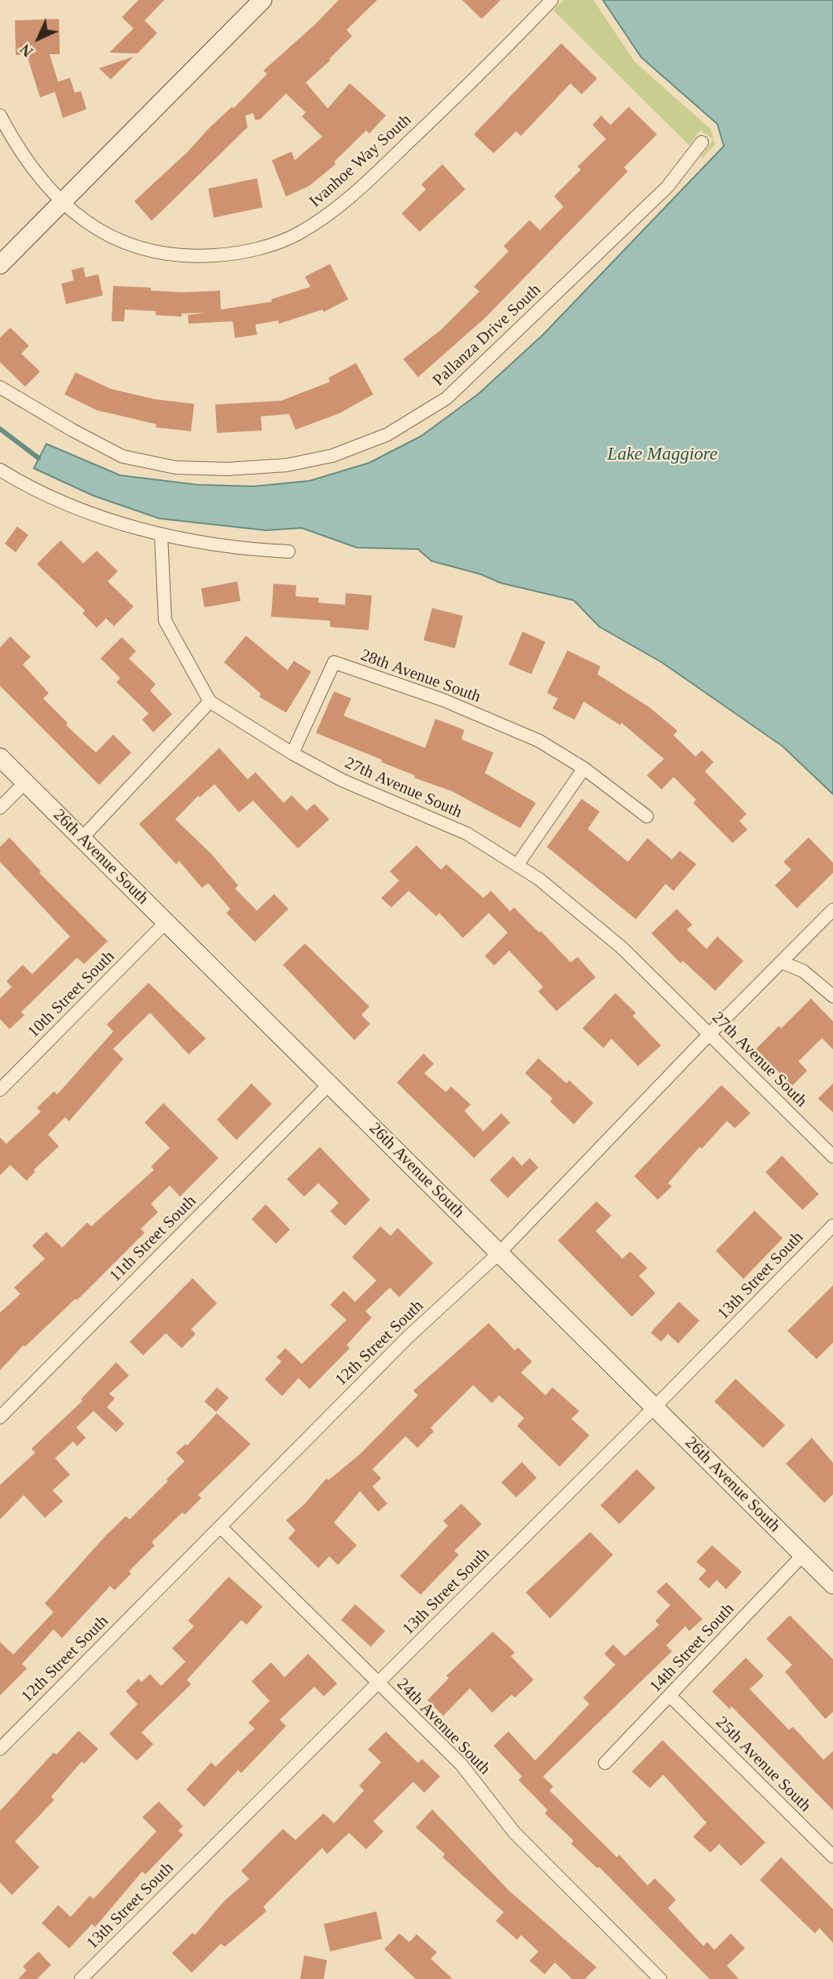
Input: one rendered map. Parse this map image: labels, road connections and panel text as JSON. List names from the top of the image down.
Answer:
{
  "streets": {
    "street": [
      "Ivanhoe Way South",
      "Pallanza Drive South",
      "28th Avenue South",
      "27th Avenue South",
      "26th Avenue South",
      "10th Street South",
      "11th Street South",
      "13th Street South",
      "12th Street South",
      "14th Street South",
      "24th Avenue South",
      "25th Avenue South"
    ]
  },
  "crossings": [
    ["28th Avenue South", "27th Avenue South"],
    ["27th Avenue South", "12th Street South"],
    ["26th Avenue South", "10th Street South"],
    ["26th Avenue South", "11th Street South"],
    ["26th Avenue South", "13th Street South"],
    ["26th Avenue South", "12th Street South"],
    ["26th Avenue South", "14th Street South"],
    ["13th Street South", "24th Avenue South"],
    ["12th Street South", "24th Avenue South"],
    ["14th Street South", "25th Avenue South"]
  ],
  "water": ["Lake Maggiore"],
  "north": "bottom left"
}
